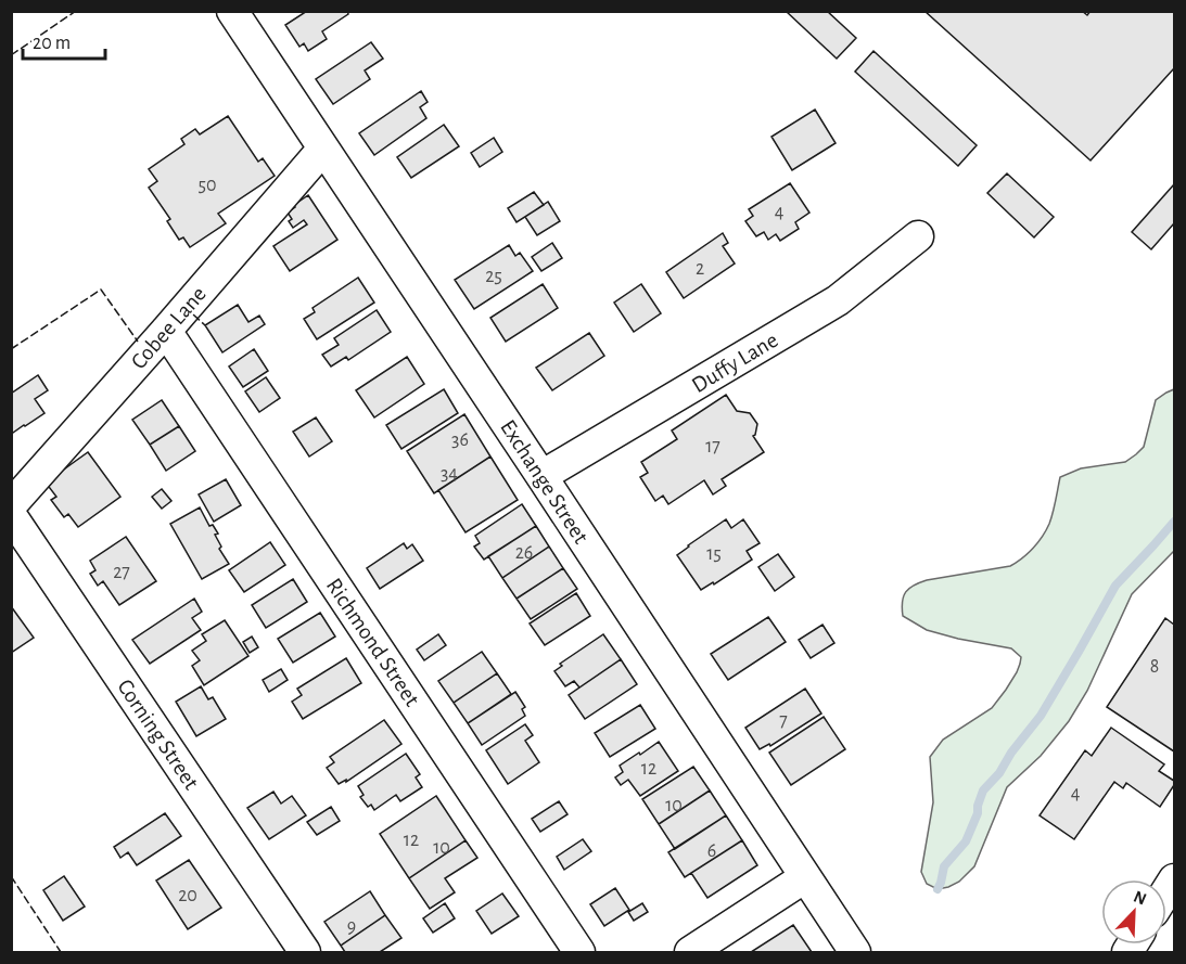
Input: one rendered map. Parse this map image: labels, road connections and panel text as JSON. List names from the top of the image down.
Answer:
{
  "streets": {
    "street": [
      "Cobee Lane",
      "Duffy Lane",
      "Exchange Street",
      "Richmond Street",
      "Corning Street"
    ]
  },
  "crossings": [
    ["Cobee Lane", "Exchange Street"],
    ["Cobee Lane", "Richmond Street"],
    ["Duffy Lane", "Exchange Street"]
  ],
  "house_numbers": [
    "50",
    "4",
    "2",
    "25",
    "36",
    "17",
    "34",
    "26",
    "15",
    "27",
    "8",
    "7",
    "12",
    "4",
    "10",
    "12",
    "10",
    "6",
    "20",
    "9"
  ],
  "scale_bar": "20 m",
  "north": "top right"
}
